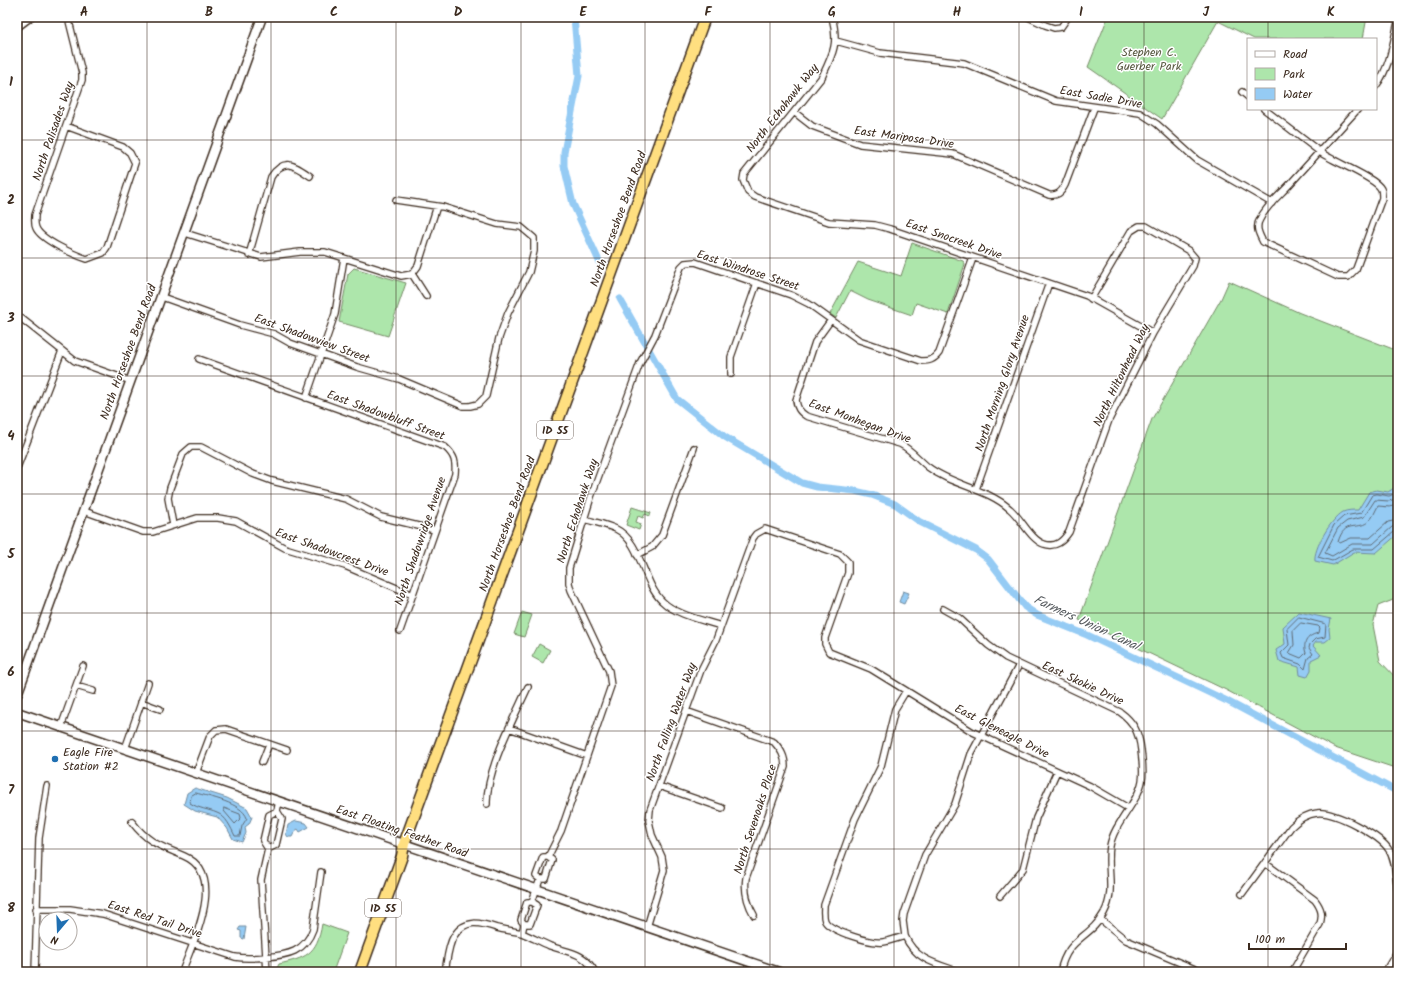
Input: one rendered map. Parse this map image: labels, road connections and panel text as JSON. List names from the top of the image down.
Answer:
{
  "streets": {
    "highway": ["North Horseshoe Bend Road", "ID 55"],
    "street": [
      "East Sadie Drive",
      "North Echohawk Way",
      "North Palisades Way",
      "East Mariposa Drive",
      "East Snocreek Drive",
      "East Windrose Street",
      "East Shadowview Street",
      "North Hiltonhead Way",
      "North Morning Glory Avenue",
      "East Shadowbluff Street",
      "East Monhegan Drive",
      "North Shadowridge Avenue",
      "East Shadowcrest Drive",
      "East Skokie Drive",
      "North Falling Water Way",
      "East Gleneagle Drive",
      "North Sevenoaks Place",
      "East Floating Feather Road",
      "East Red Tail Drive"
    ]
  },
  "crossings": [
    ["East Sadie Drive", "North Echohawk Way"],
    ["East Sadie Drive", "East Mariposa Drive"],
    ["North Echohawk Way", "East Mariposa Drive"],
    ["North Echohawk Way", "East Snocreek Drive"],
    ["North Echohawk Way", "East Windrose Street"],
    ["North Echohawk Way", "East Floating Feather Road"],
    ["North Horseshoe Bend Road", "East Shadowview Street"],
    ["North Horseshoe Bend Road", "East Shadowcrest Drive"],
    ["North Horseshoe Bend Road", "East Floating Feather Road"],
    ["East Snocreek Drive", "East Windrose Street"],
    ["East Snocreek Drive", "North Hiltonhead Way"],
    ["East Snocreek Drive", "North Morning Glory Avenue"],
    ["East Windrose Street", "East Monhegan Drive"],
    ["North Hiltonhead Way", "East Monhegan Drive"],
    ["North Morning Glory Avenue", "East Monhegan Drive"],
    ["East Shadowbluff Street", "North Shadowridge Avenue"],
    ["North Shadowridge Avenue", "East Shadowcrest Drive"],
    ["East Skokie Drive", "East Gleneagle Drive"],
    ["North Falling Water Way", "East Gleneagle Drive"],
    ["North Falling Water Way", "North Sevenoaks Place"],
    ["North Falling Water Way", "East Floating Feather Road"]
  ],
  "water": ["Farmers Union Canal"],
  "parks": ["Stephen C. Guerber Park"],
  "places": ["Eagle Fire Station #2"],
  "legend": ["Road", "Park", "Water"],
  "scale_bar": "100 m",
  "north": "bottom",
  "grid": {
    "columns": [
      "A",
      "B",
      "C",
      "D",
      "E",
      "F",
      "G",
      "H",
      "I",
      "J",
      "K"
    ],
    "rows": [
      "1",
      "2",
      "3",
      "4",
      "5",
      "6",
      "7",
      "8"
    ]
  }
}
